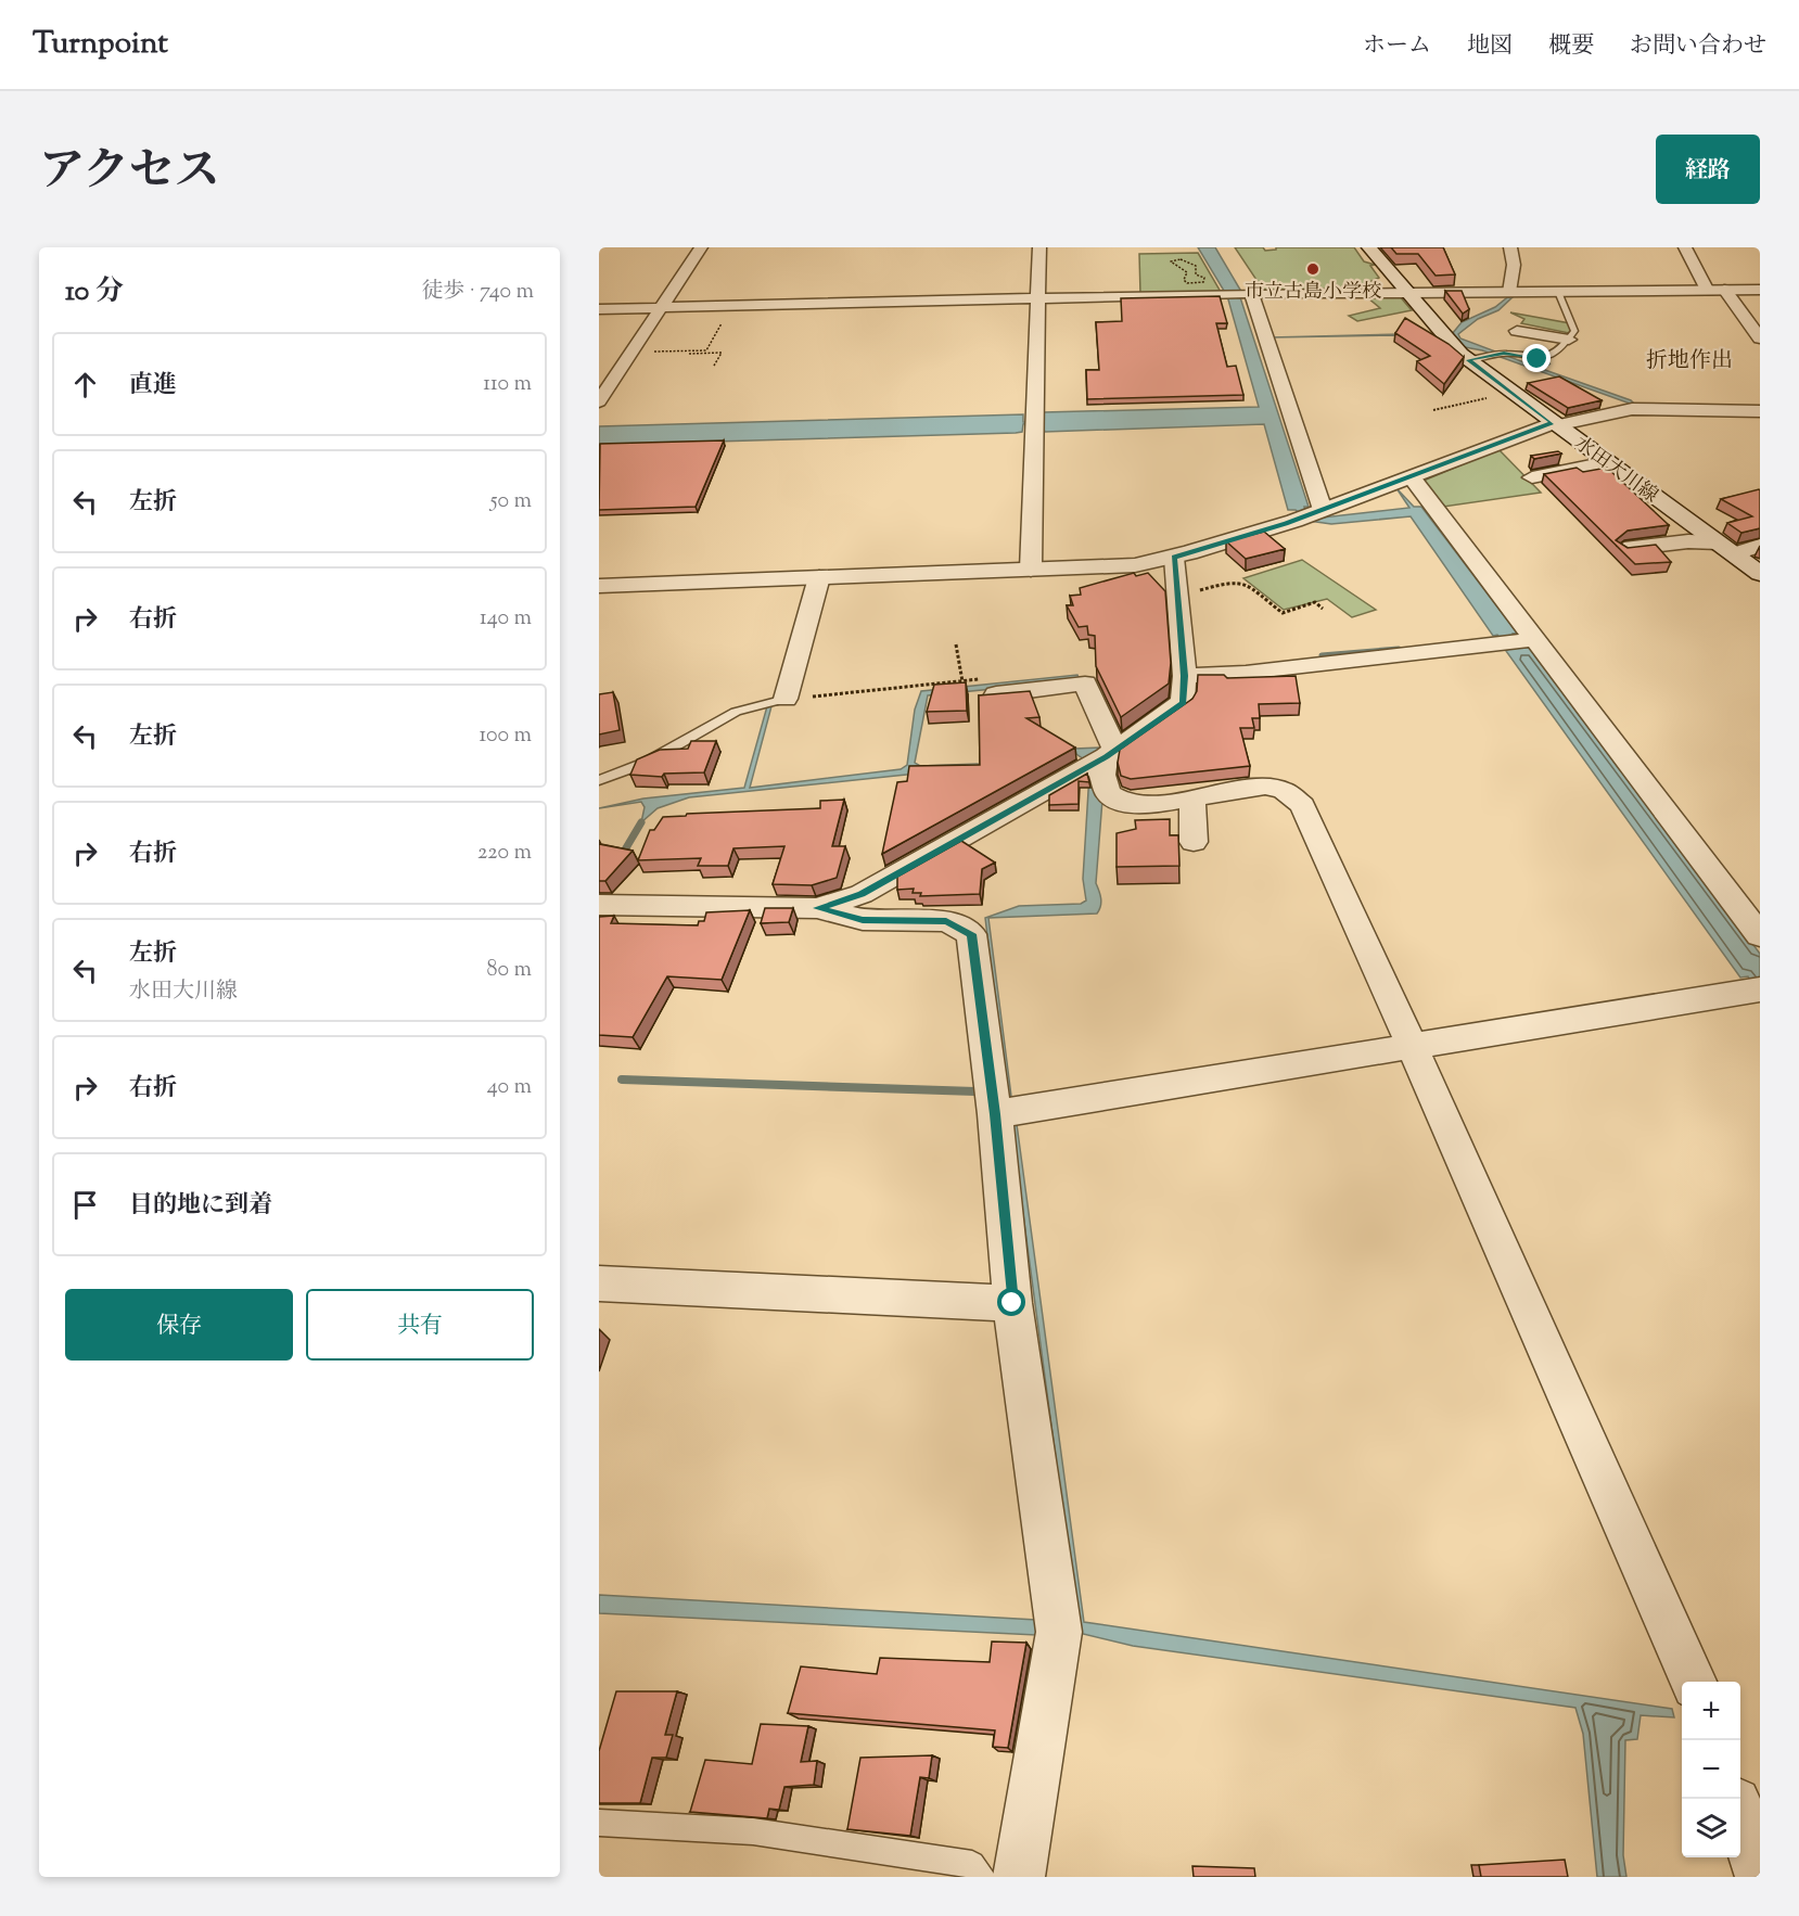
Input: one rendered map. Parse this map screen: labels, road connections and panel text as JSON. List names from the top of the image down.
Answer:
{
  "streets": {
    "street": ["水田大川線"]
  },
  "districts": ["折地作出"],
  "places": ["市立古島小学校"],
  "page": {
    "header": "Turnpoint",
    "nav": [
      "ホーム",
      "地図",
      "概要",
      "お問い合わせ"
    ],
    "title": "アクセス",
    "buttons": [
      "経路",
      ["保存", "共有"]
    ],
    "heading": ["10 分", "徒歩 · 740 m"],
    "list": [
      ["直進", "110 m"],
      ["左折", "50 m"],
      ["右折", "140 m"],
      ["左折", "100 m"],
      ["右折", "220 m"],
      ["左折", "水田大川線", "80 m"],
      ["右折", "40 m"],
      "目的地に到着"
    ],
    "map_buttons": ["+", "−"]
  }
}
